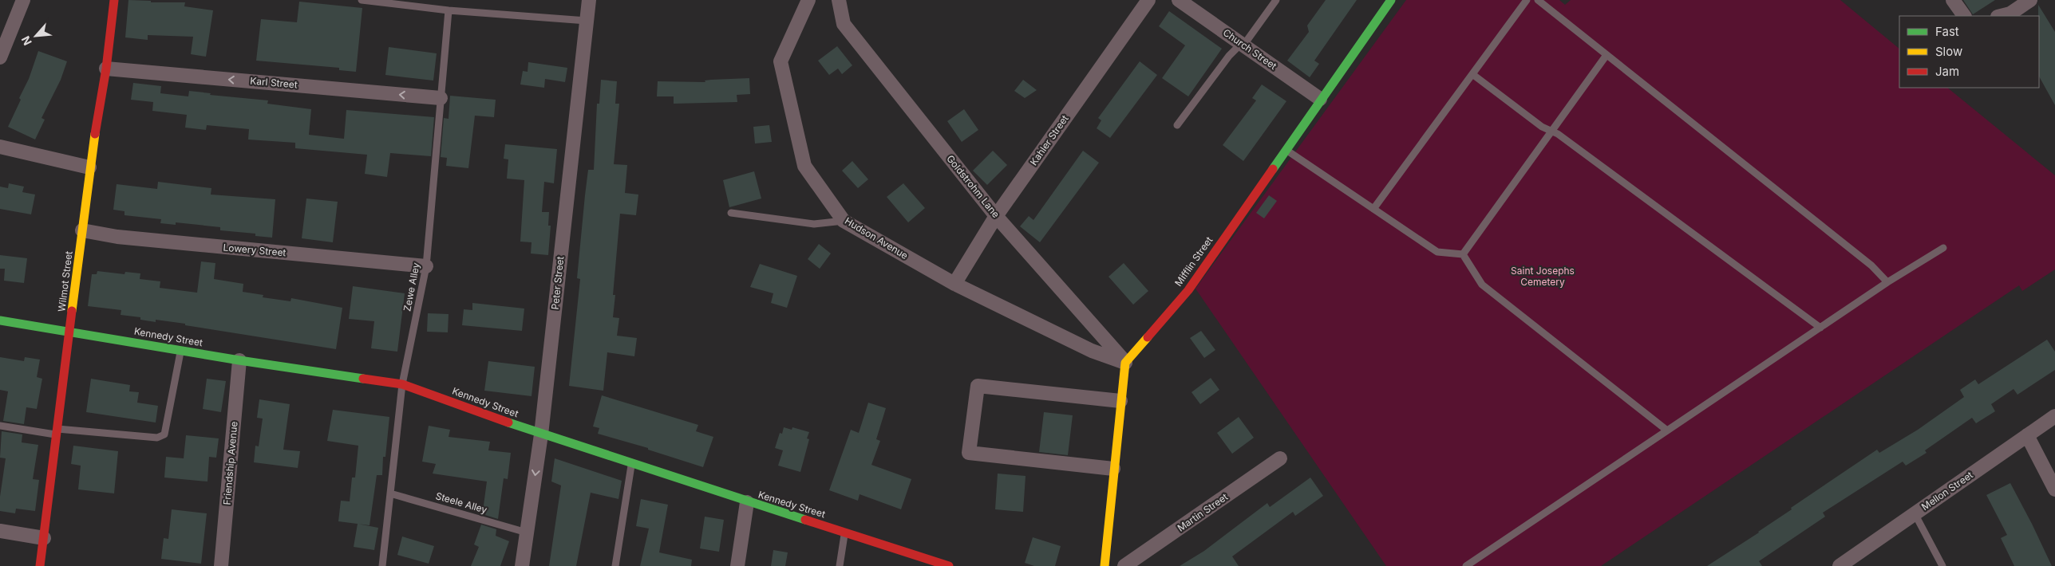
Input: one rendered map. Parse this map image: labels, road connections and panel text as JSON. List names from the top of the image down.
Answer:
{
  "streets": {
    "street": [
      "Church Street",
      "Karl Street",
      "Kahler Street",
      "Goldstrohm Lane",
      "Hudson Avenue",
      "Lowery Street",
      "Mifflin Street",
      "Wilmot Street",
      "Peter Street",
      "Kennedy Street",
      "Friendship Avenue",
      "Mellon Street",
      "Martin Street"
    ],
    "lane": ["Zewe Alley", "Steele Alley"]
  },
  "crossings": [
    ["Church Street", "Mifflin Street"],
    ["Karl Street", "Wilmot Street"],
    ["Karl Street", "Zewe Alley"],
    ["Kahler Street", "Goldstrohm Lane"],
    ["Kahler Street", "Hudson Avenue"],
    ["Goldstrohm Lane", "Hudson Avenue"],
    ["Goldstrohm Lane", "Mifflin Street"],
    ["Hudson Avenue", "Mifflin Street"],
    ["Lowery Street", "Wilmot Street"],
    ["Lowery Street", "Zewe Alley"],
    ["Wilmot Street", "Kennedy Street"],
    ["Peter Street", "Kennedy Street"],
    ["Peter Street", "Steele Alley"],
    ["Zewe Alley", "Kennedy Street"],
    ["Zewe Alley", "Steele Alley"],
    ["Kennedy Street", "Friendship Avenue"]
  ],
  "one_way": ["Karl Street"],
  "parks": ["Saint Josephs Cemetery"],
  "legend": ["Fast", "Slow", "Jam"],
  "north": "bottom left"
}
